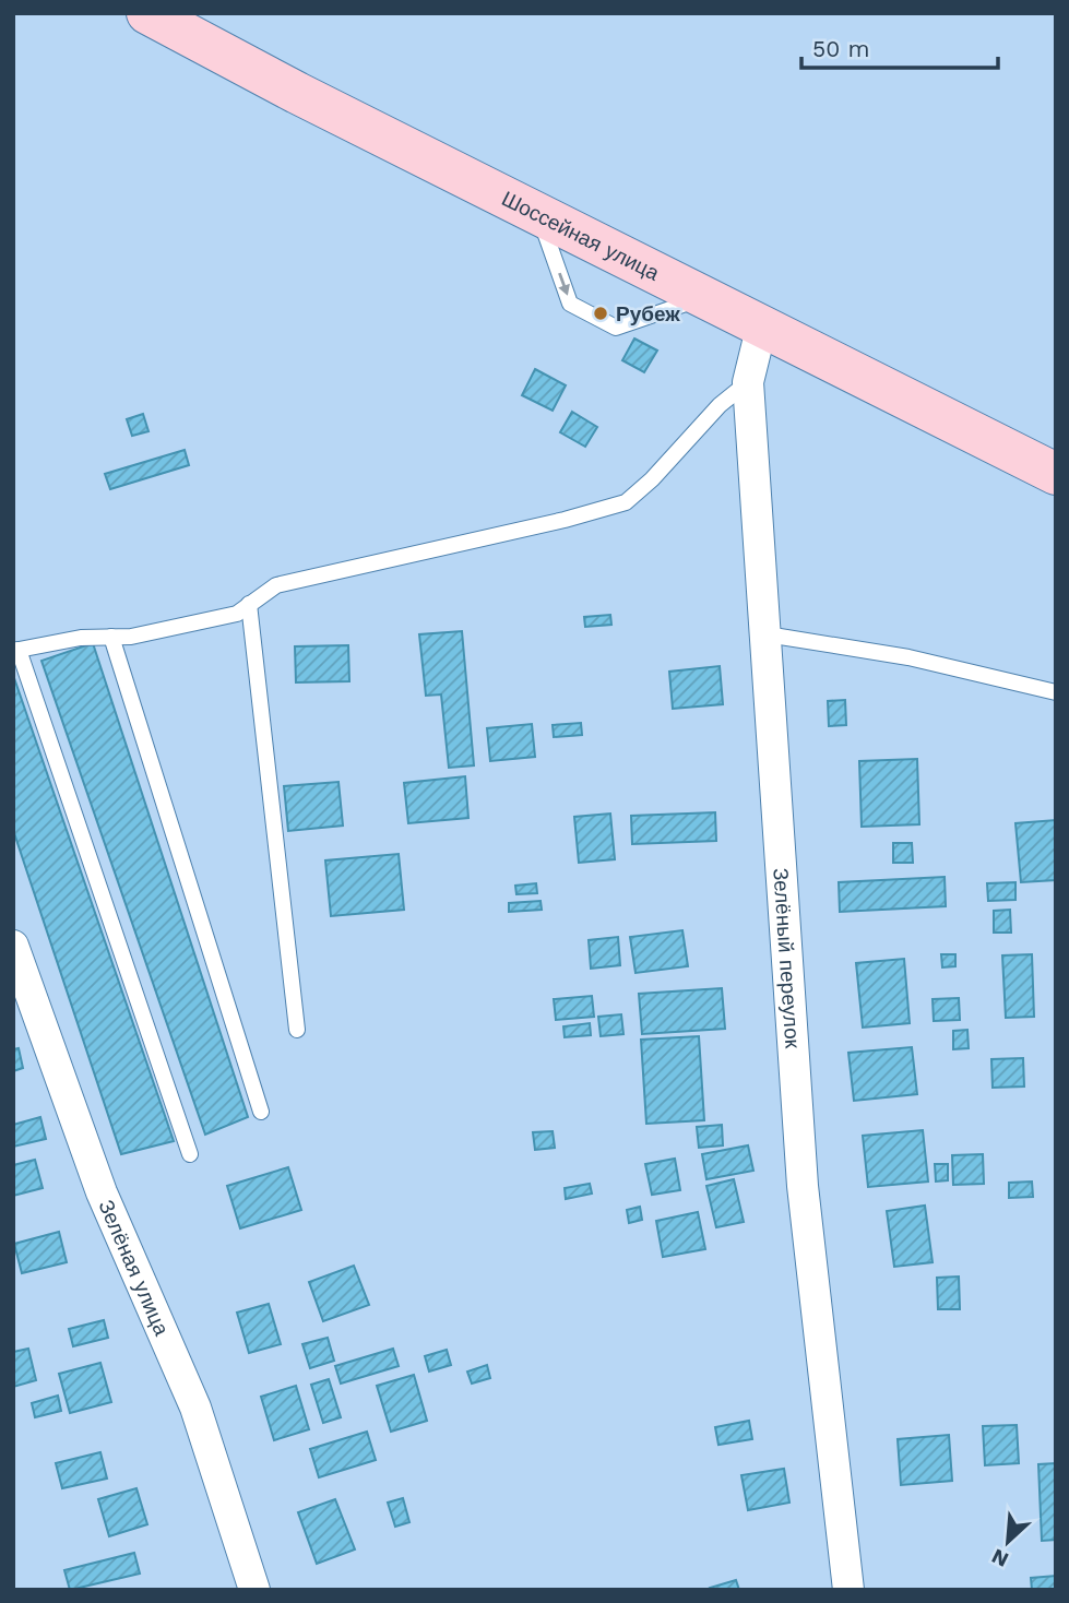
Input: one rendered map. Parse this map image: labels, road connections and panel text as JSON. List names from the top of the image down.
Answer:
{
  "streets": {
    "main road": ["Шоссейная улица"],
    "street": ["Зелёный переулок", "Зелёная улица"]
  },
  "crossings": [
    ["Шоссейная улица", "Зелёный переулок"]
  ],
  "places": ["Рубеж"],
  "scale_bar": "50 m",
  "north": "bottom left"
}
